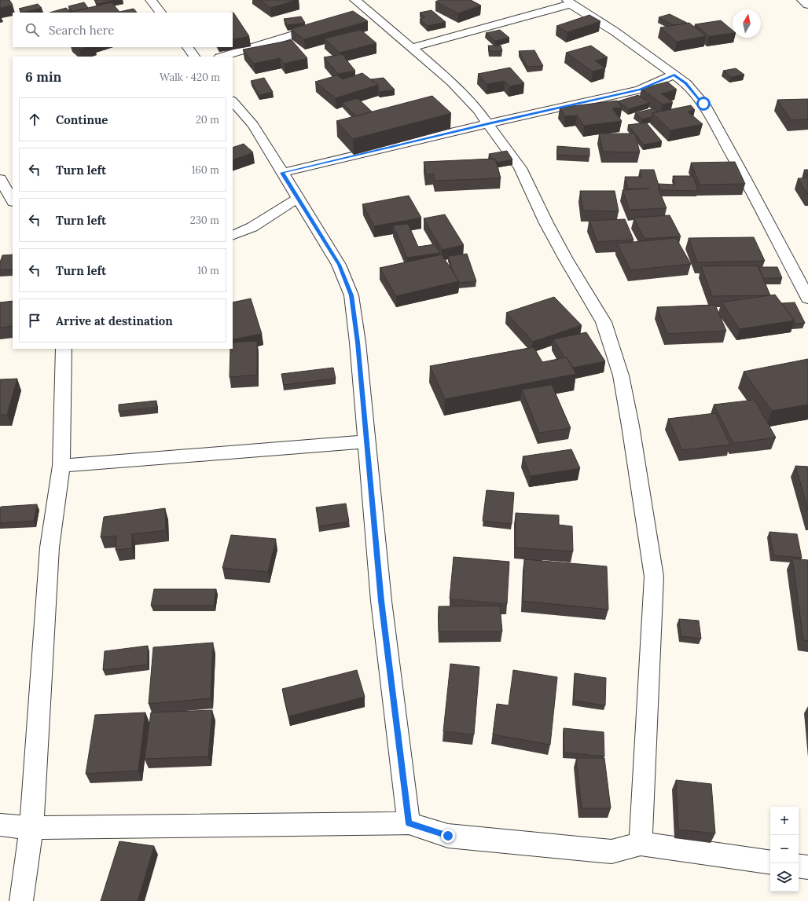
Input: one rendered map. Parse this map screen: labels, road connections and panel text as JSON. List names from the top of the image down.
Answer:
{
  "north": "top",
  "page": {
    "search": "Search here",
    "heading": ["6 min", "Walk · 420 m"],
    "list": [
      ["Continue", "20 m"],
      ["Turn left", "160 m"],
      ["Turn left", "230 m"],
      ["Turn left", "10 m"],
      "Arrive at destination"
    ],
    "map_buttons": ["+", "−"]
  }
}
